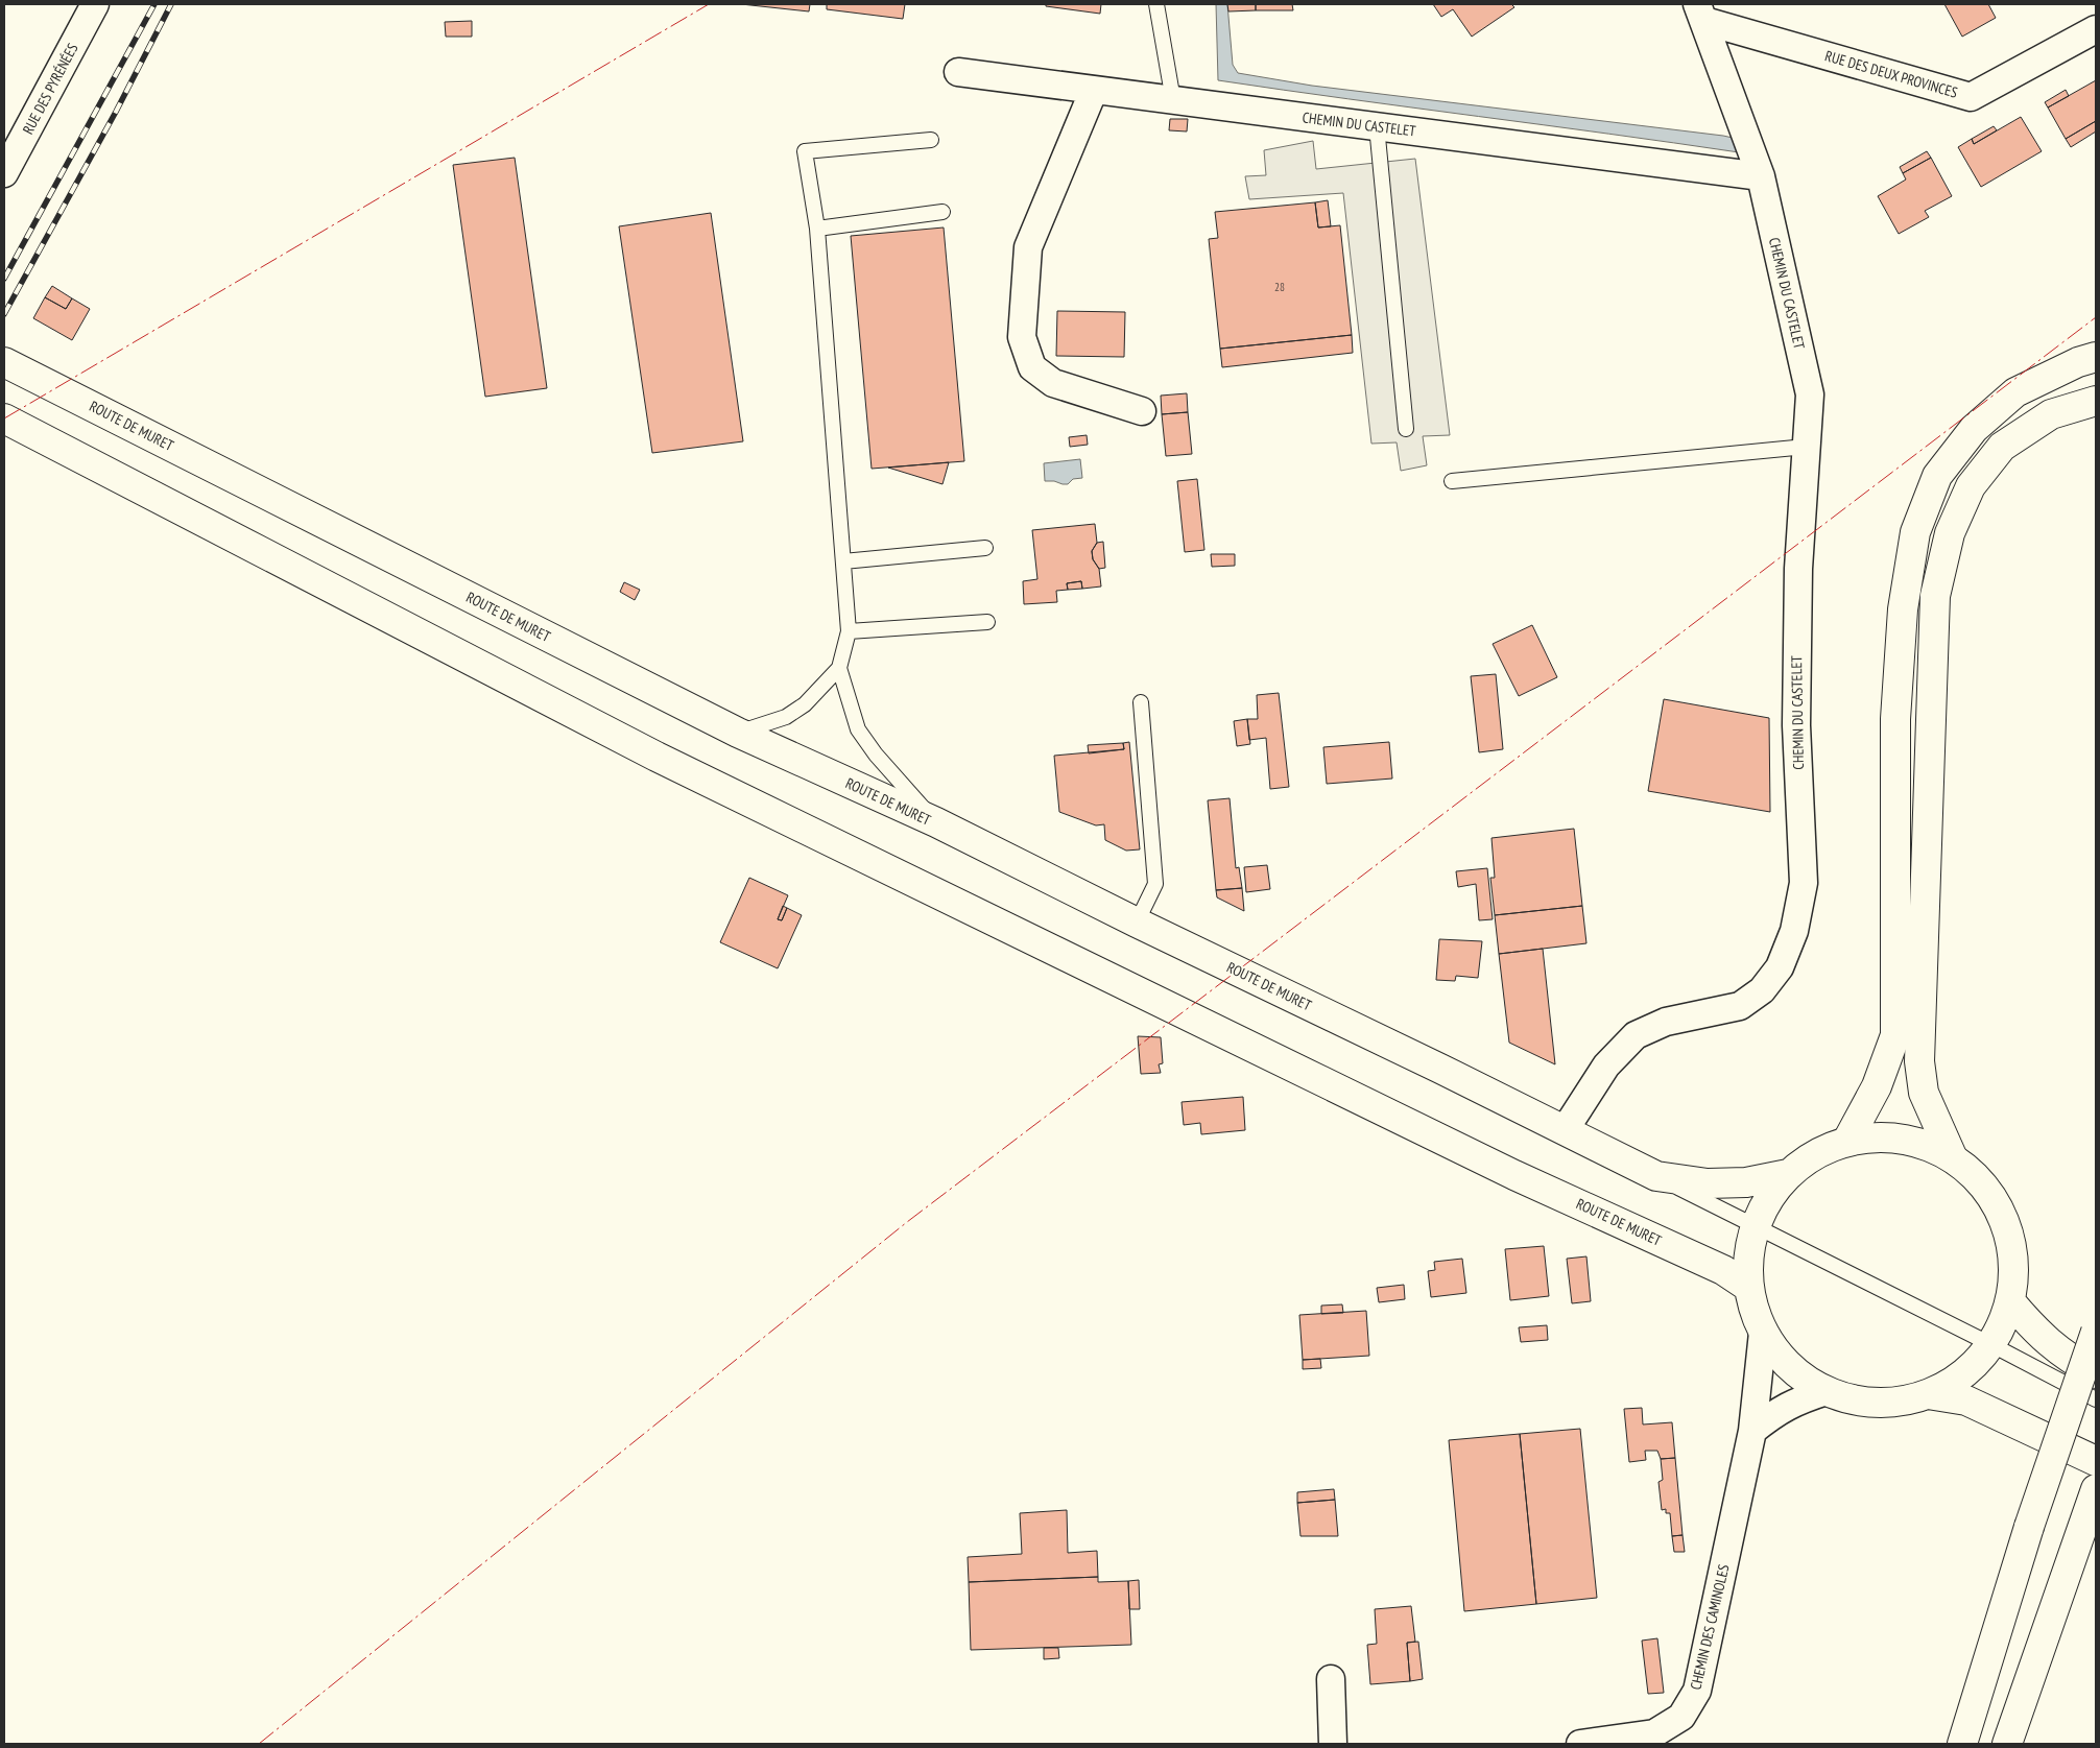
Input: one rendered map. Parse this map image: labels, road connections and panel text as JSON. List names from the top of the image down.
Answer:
{
  "streets": {
    "main road": ["ROUTE DE MURET"],
    "street": [
      "RUE DES DEUX PROVINCES",
      "RUE DES PYRÉNÉES",
      "CHEMIN DU CASTELET",
      "CHEMIN DES CAMINOLES"
    ]
  },
  "crossings": [
    ["RUE DES DEUX PROVINCES", "CHEMIN DU CASTELET"],
    ["CHEMIN DU CASTELET", "ROUTE DE MURET"]
  ],
  "house_numbers": ["28"]
}
